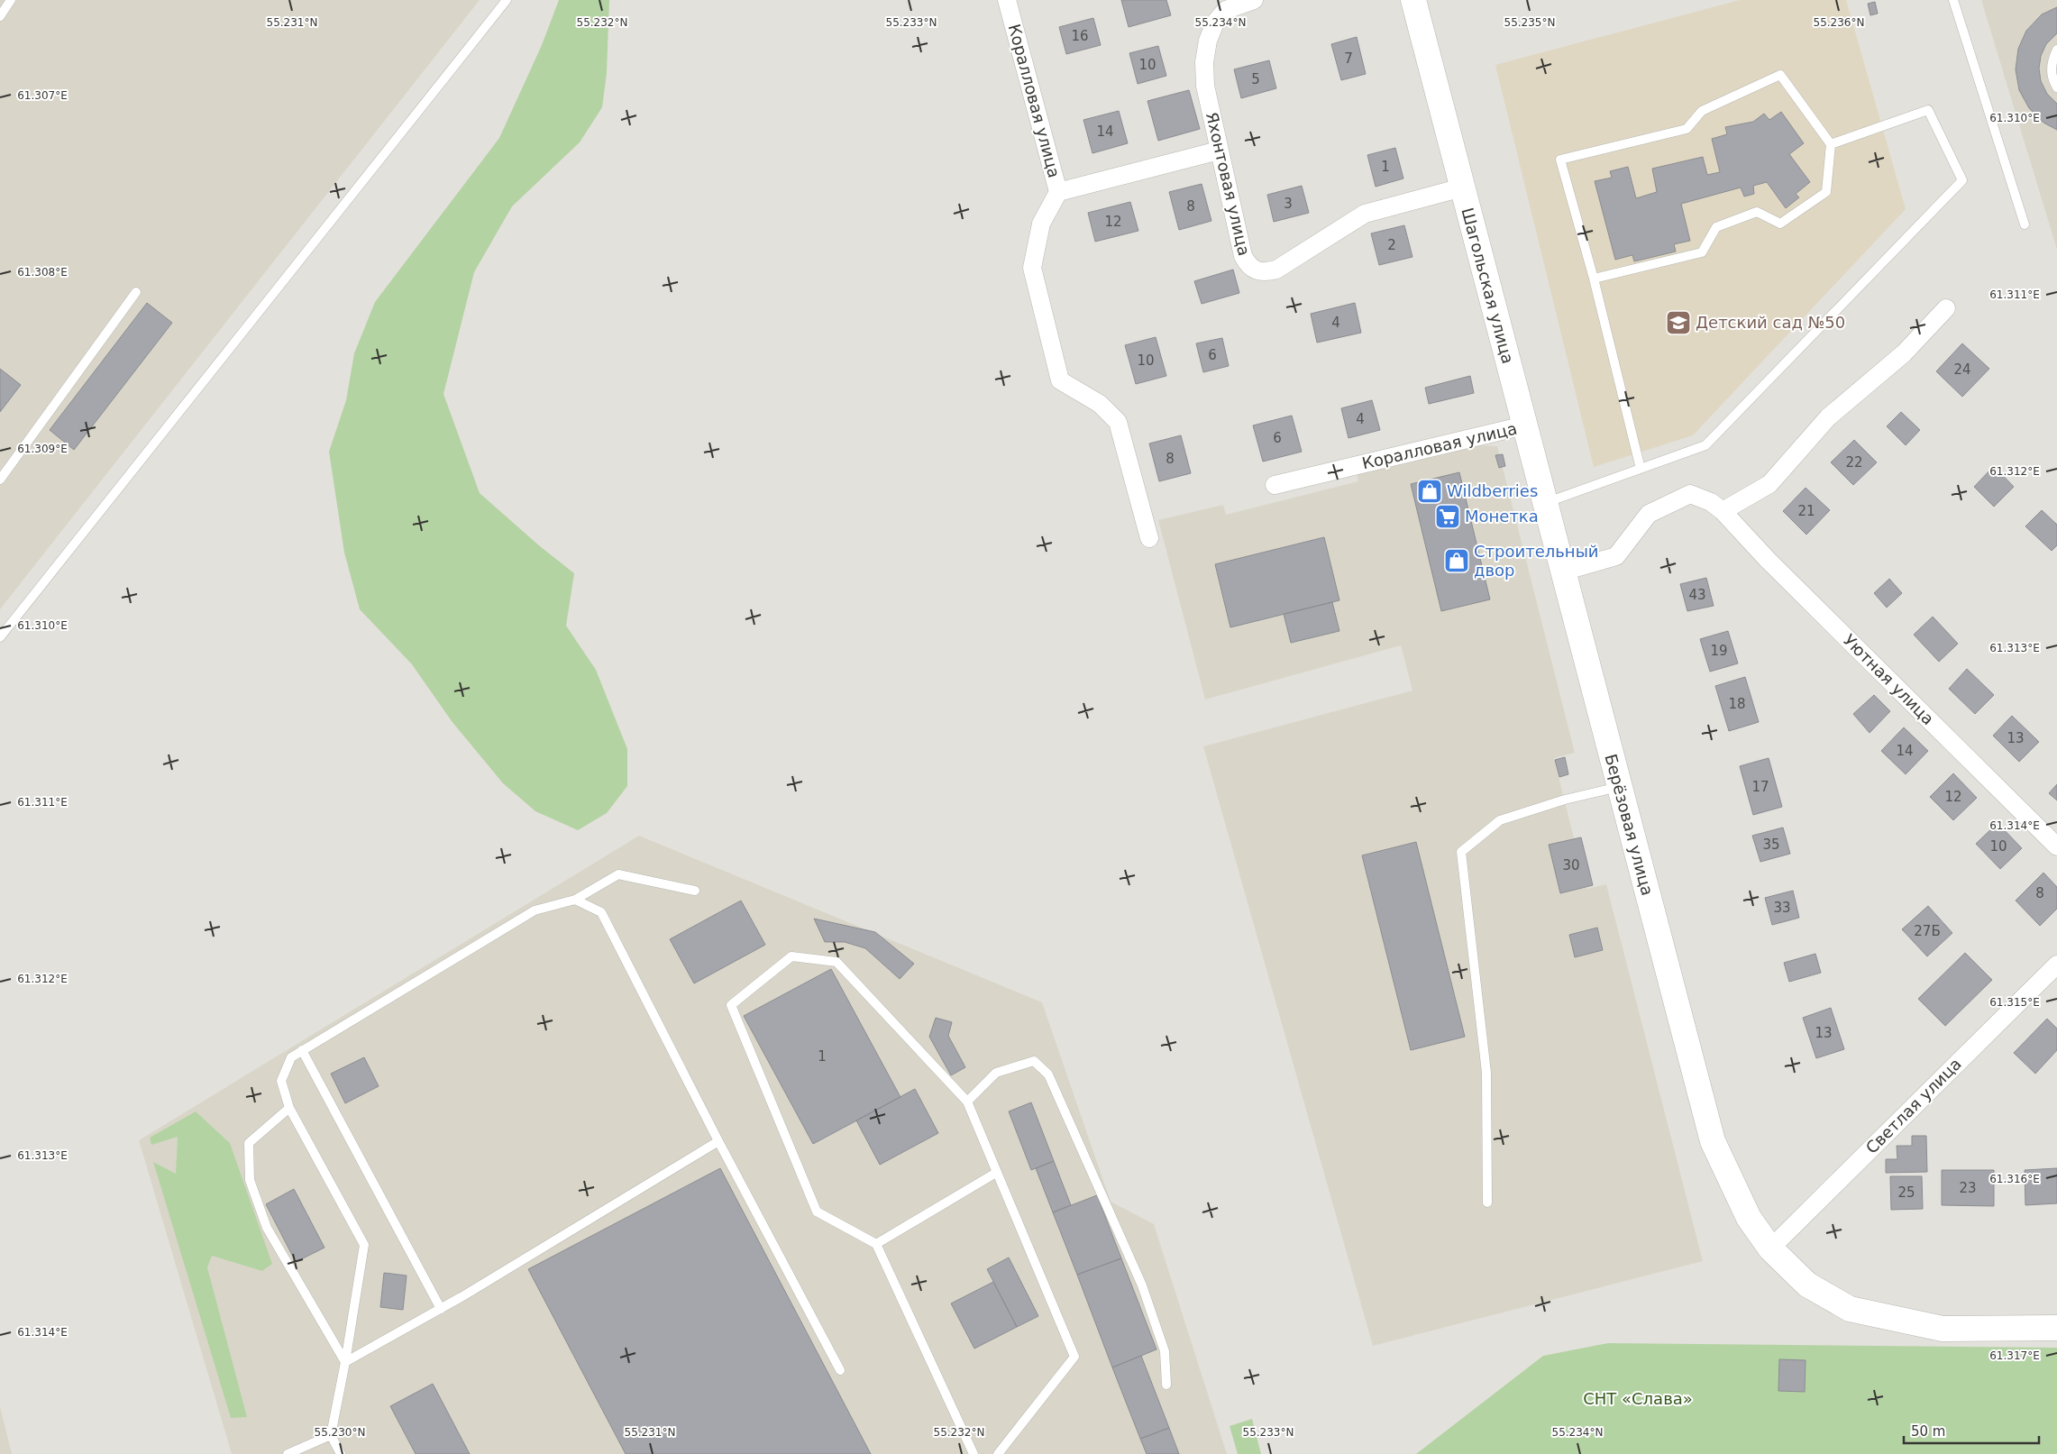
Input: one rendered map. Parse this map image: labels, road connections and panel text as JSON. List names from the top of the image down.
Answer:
{
  "streets": {
    "main road": ["Шагольская улица", "Берёзовая улица"],
    "street": [
      "Коралловая улица",
      "Яхонтовая улица",
      "Уютная улица",
      "Светлая улица"
    ]
  },
  "crossings": [
    ["Коралловая улица", "Шагольская улица"],
    ["Яхонтовая улица", "Шагольская улица"],
    ["Шагольская улица", "Берёзовая улица"],
    ["Берёзовая улица", "Светлая улица"]
  ],
  "parks": ["СНТ «Слава»"],
  "places": {
    "school or university": ["Детский сад №50"],
    "shop": ["Wildberries", "Строительный двор"],
    "supermarket": ["Монетка"]
  },
  "house_numbers": [
    "16",
    "7",
    "10",
    "5",
    "14",
    "1",
    "3",
    "8",
    "12",
    "2",
    "4",
    "6",
    "10",
    "24",
    "4",
    "6",
    "8",
    "22",
    "21",
    "43",
    "19",
    "18",
    "13",
    "14",
    "17",
    "12",
    "35",
    "10",
    "30",
    "8",
    "33",
    "27Б",
    "13",
    "1",
    "23",
    "25"
  ],
  "scale_bar": "50 m",
  "coordinates": [
    "55.231°N",
    "55.232°N",
    "55.233°N",
    "55.234°N",
    "55.235°N",
    "55.236°N",
    "61.307°E",
    "61.310°E",
    "61.308°E",
    "61.311°E",
    "61.309°E",
    "61.312°E",
    "61.313°E",
    "61.314°E",
    "61.315°E",
    "61.316°E",
    "61.317°E",
    "55.230°N"
  ]
}
